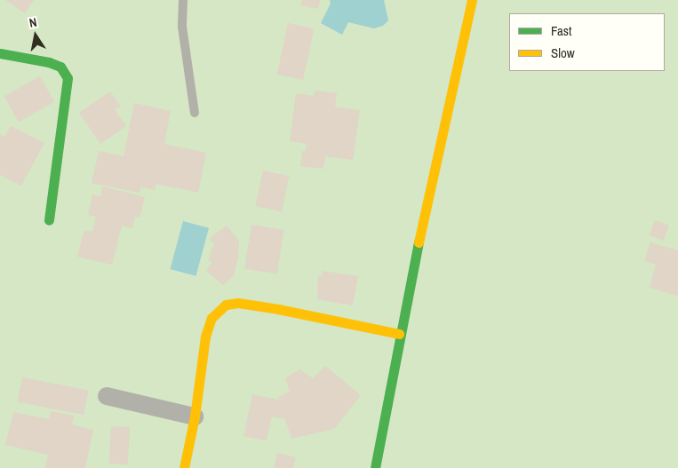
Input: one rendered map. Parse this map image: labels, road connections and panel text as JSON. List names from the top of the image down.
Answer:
{
  "legend": ["Fast", "Slow"],
  "north": "top"
}
